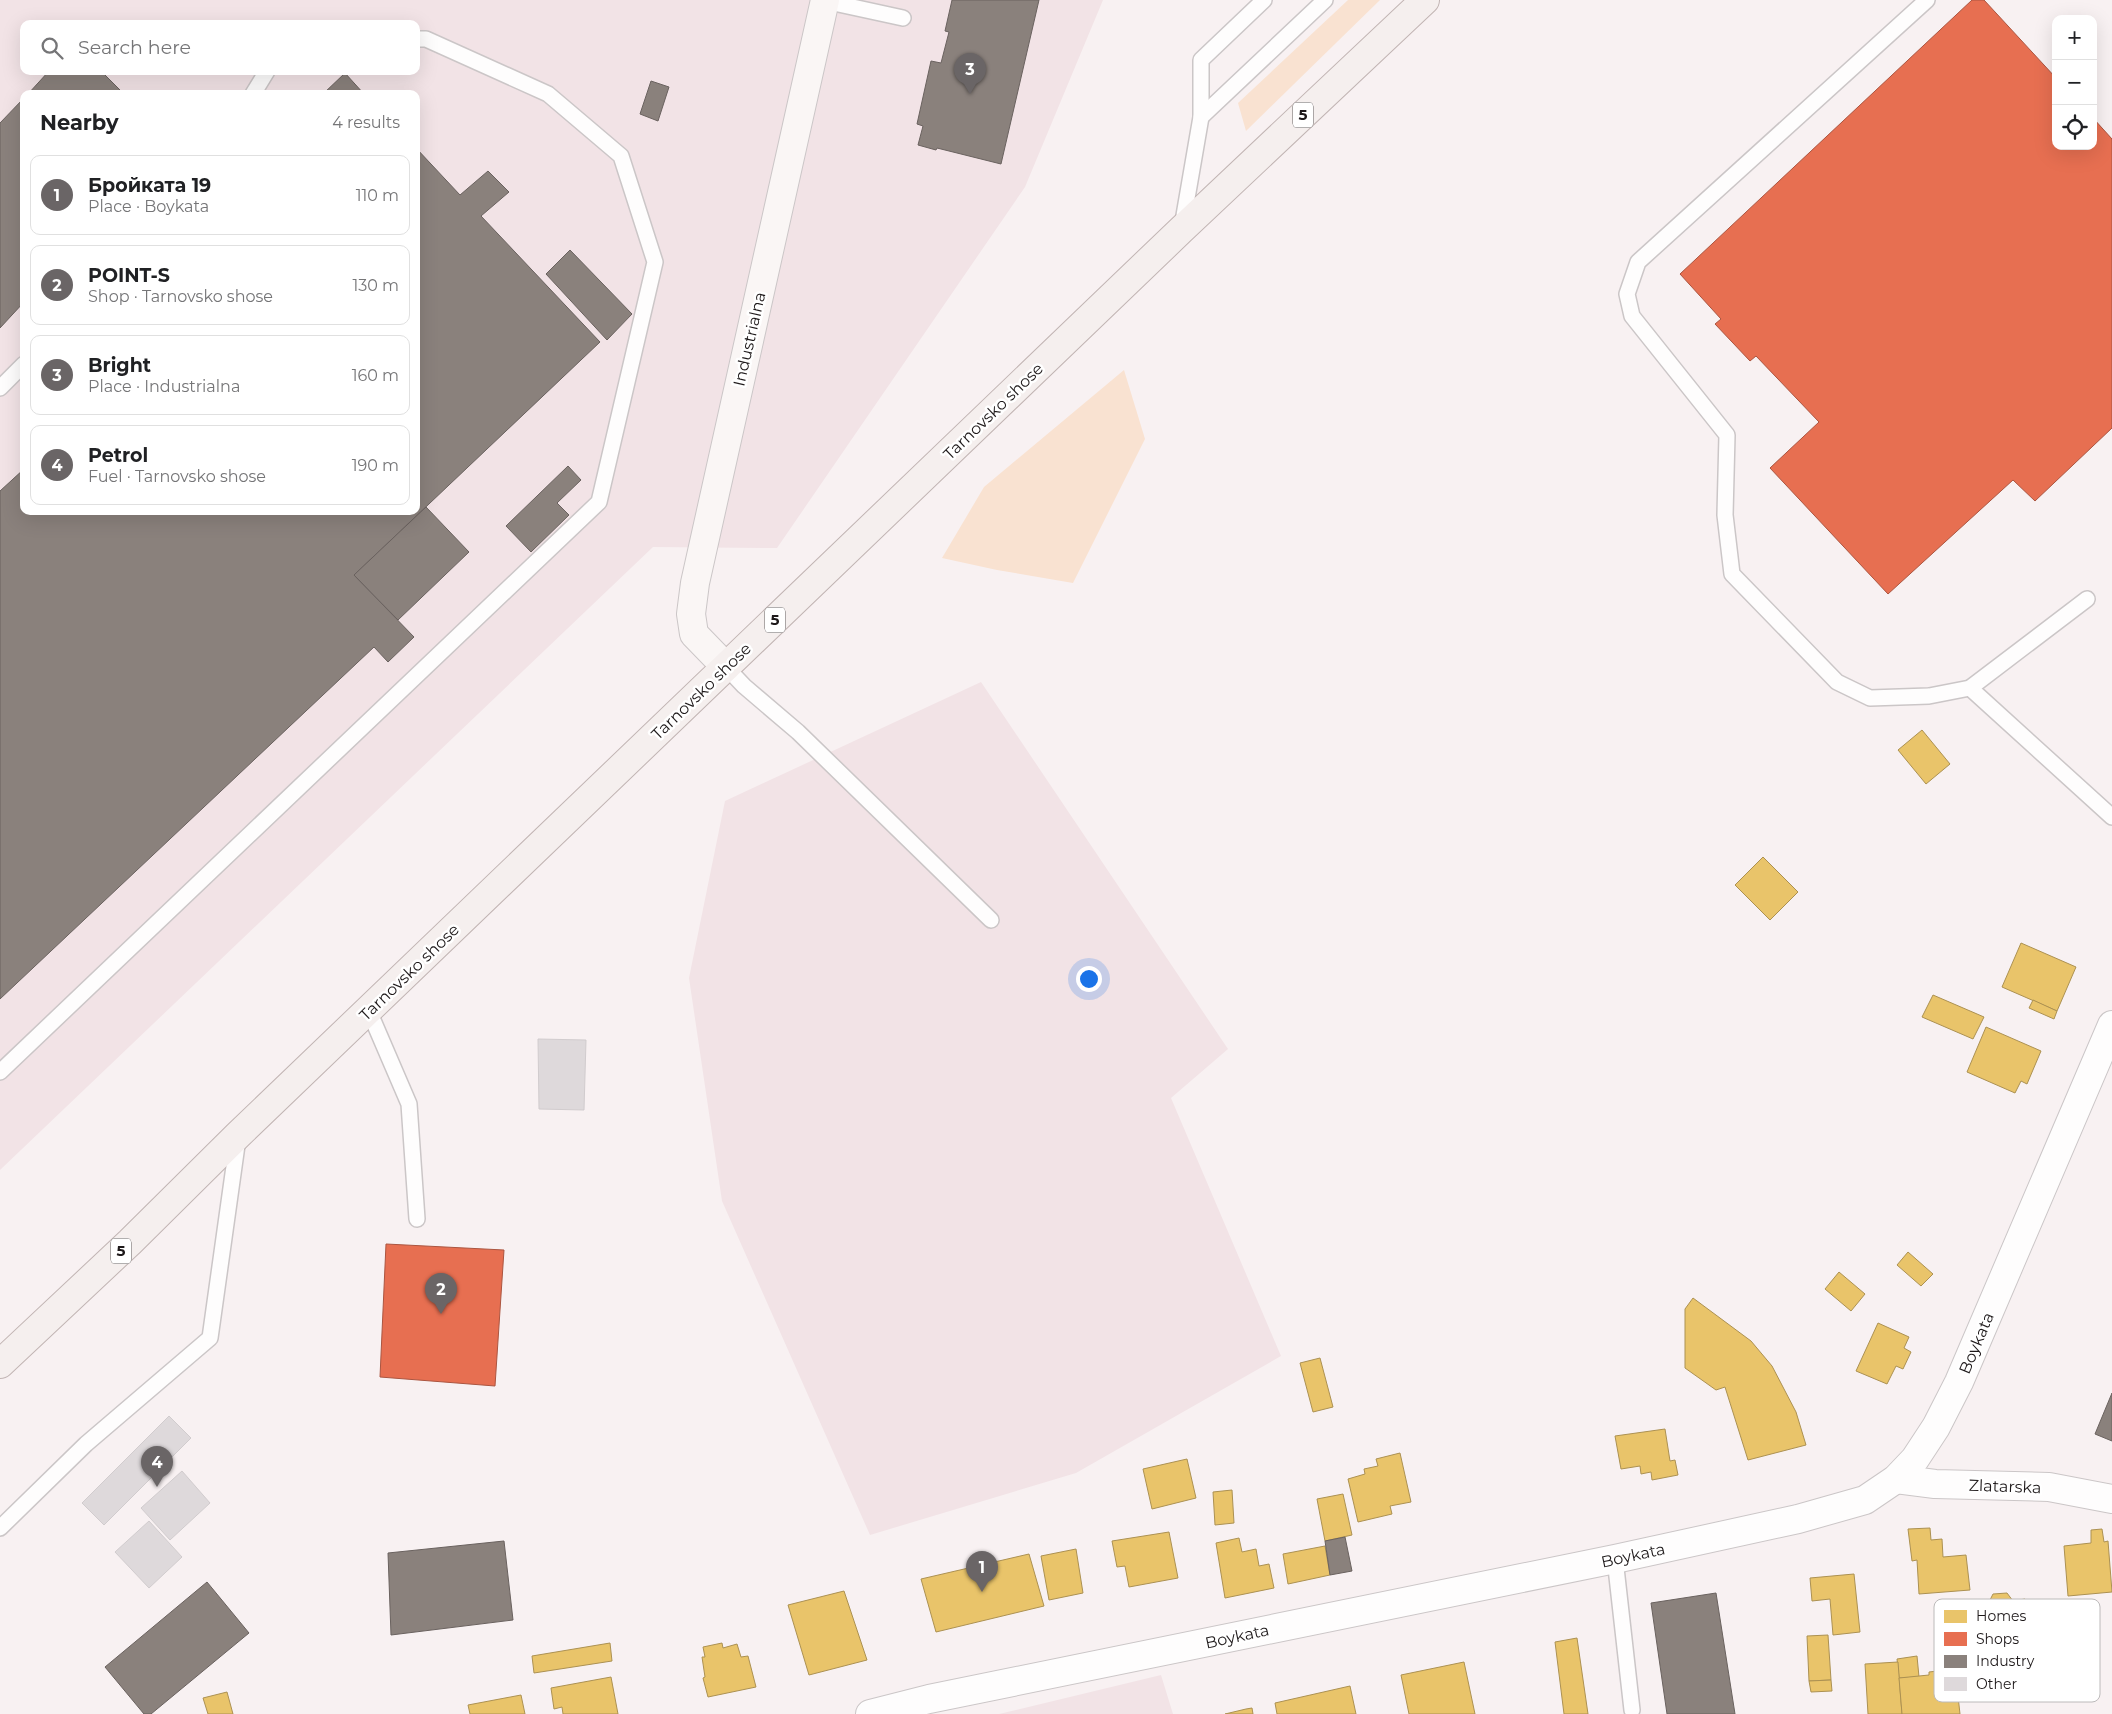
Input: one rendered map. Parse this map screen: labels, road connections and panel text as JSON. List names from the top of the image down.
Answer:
{
  "streets": {
    "main road": ["5", "Industrialna", "Tarnovsko shose"],
    "street": ["Boykata", "Zlatarska"]
  },
  "crossings": [
    ["Industrialna", "Tarnovsko shose"],
    ["Boykata", "Zlatarska"]
  ],
  "legend": [
    "Homes",
    "Shops",
    "Industry",
    "Other"
  ],
  "page": {
    "map_buttons": ["+", "−"],
    "search": "Search here",
    "pins": [
      "3",
      "2",
      "4",
      "1"
    ],
    "heading": ["Nearby", "4 results"],
    "list": [
      {
        "mark": "1",
        "name": "Бройката 19",
        "note": "Place · Boykata",
        "value": "110 m"
      },
      {
        "mark": "2",
        "name": "POINT-S",
        "note": "Shop · Tarnovsko shose",
        "value": "130 m"
      },
      {
        "mark": "3",
        "name": "Bright",
        "note": "Place · Industrialna",
        "value": "160 m"
      },
      {
        "mark": "4",
        "name": "Petrol",
        "note": "Fuel · Tarnovsko shose",
        "value": "190 m"
      }
    ]
  }
}
